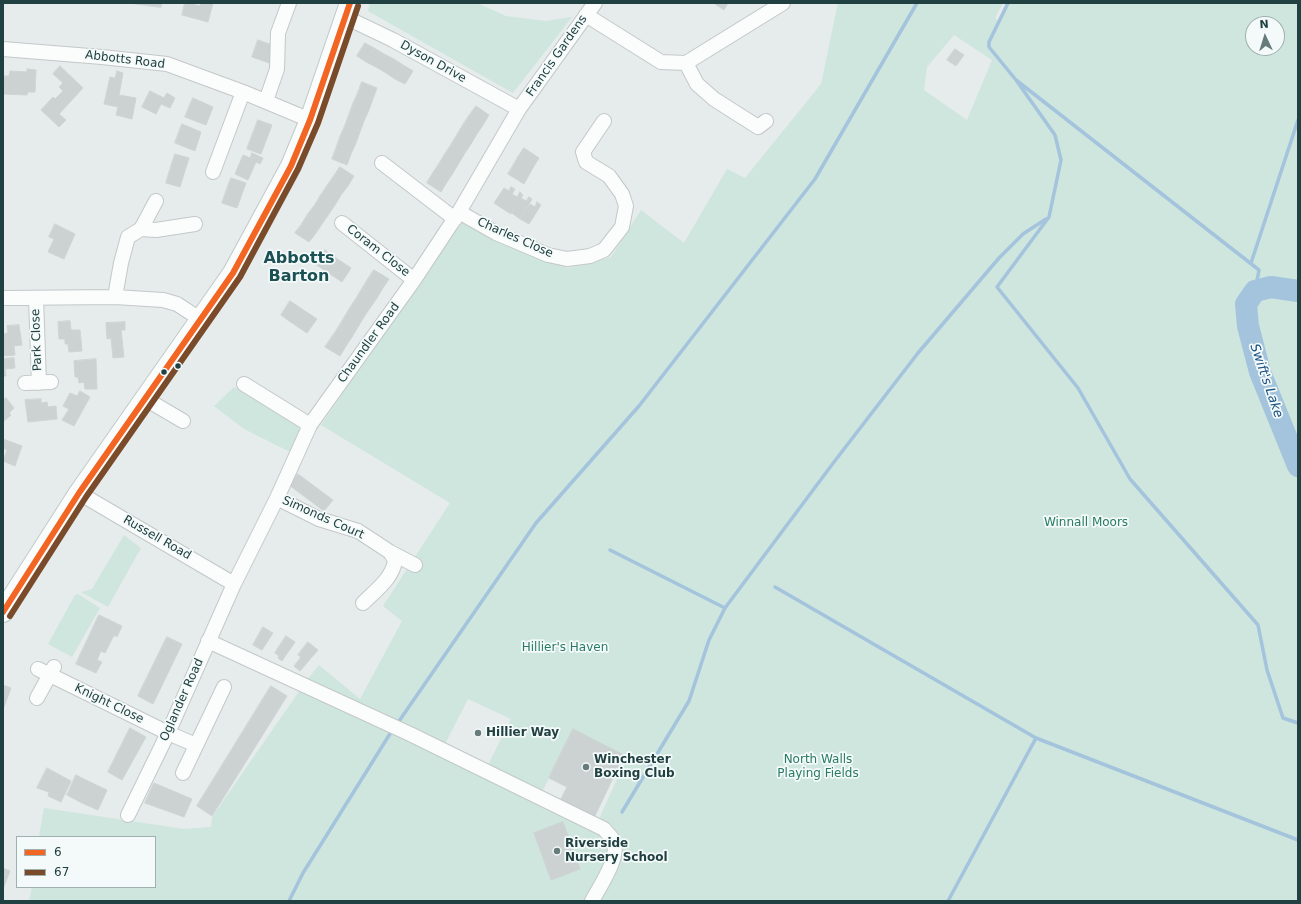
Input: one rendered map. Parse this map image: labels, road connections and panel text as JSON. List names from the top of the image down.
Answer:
{
  "streets": {
    "street": [
      "Francis Gardens",
      "Abbotts Road",
      "Dyson Drive",
      "Charles Close",
      "Coram Close",
      "Park Close",
      "Chaundler Road",
      "Simonds Court",
      "Russell Road",
      "Oglander Road",
      "Knight Close"
    ]
  },
  "crossings": [
    ["Francis Gardens", "Dyson Drive"],
    ["Francis Gardens", "Chaundler Road"],
    ["Dyson Drive", "Chaundler Road"],
    ["Charles Close", "Chaundler Road"],
    ["Coram Close", "Chaundler Road"],
    ["Chaundler Road", "Simonds Court"],
    ["Chaundler Road", "Russell Road"],
    ["Chaundler Road", "Oglander Road"],
    ["Russell Road", "Oglander Road"],
    ["Oglander Road", "Knight Close"]
  ],
  "districts": ["Abbotts Barton"],
  "water": ["Swift's Lake"],
  "parks": ["Winnall Moors", "Hillier's Haven", "North Walls Playing Fields"],
  "places": ["Hillier Way", "Winchester Boxing Club", "Riverside Nursery School"],
  "lines": ["transit line 6", "transit line 67"],
  "legend": ["6", "67"],
  "north": "top"
}
